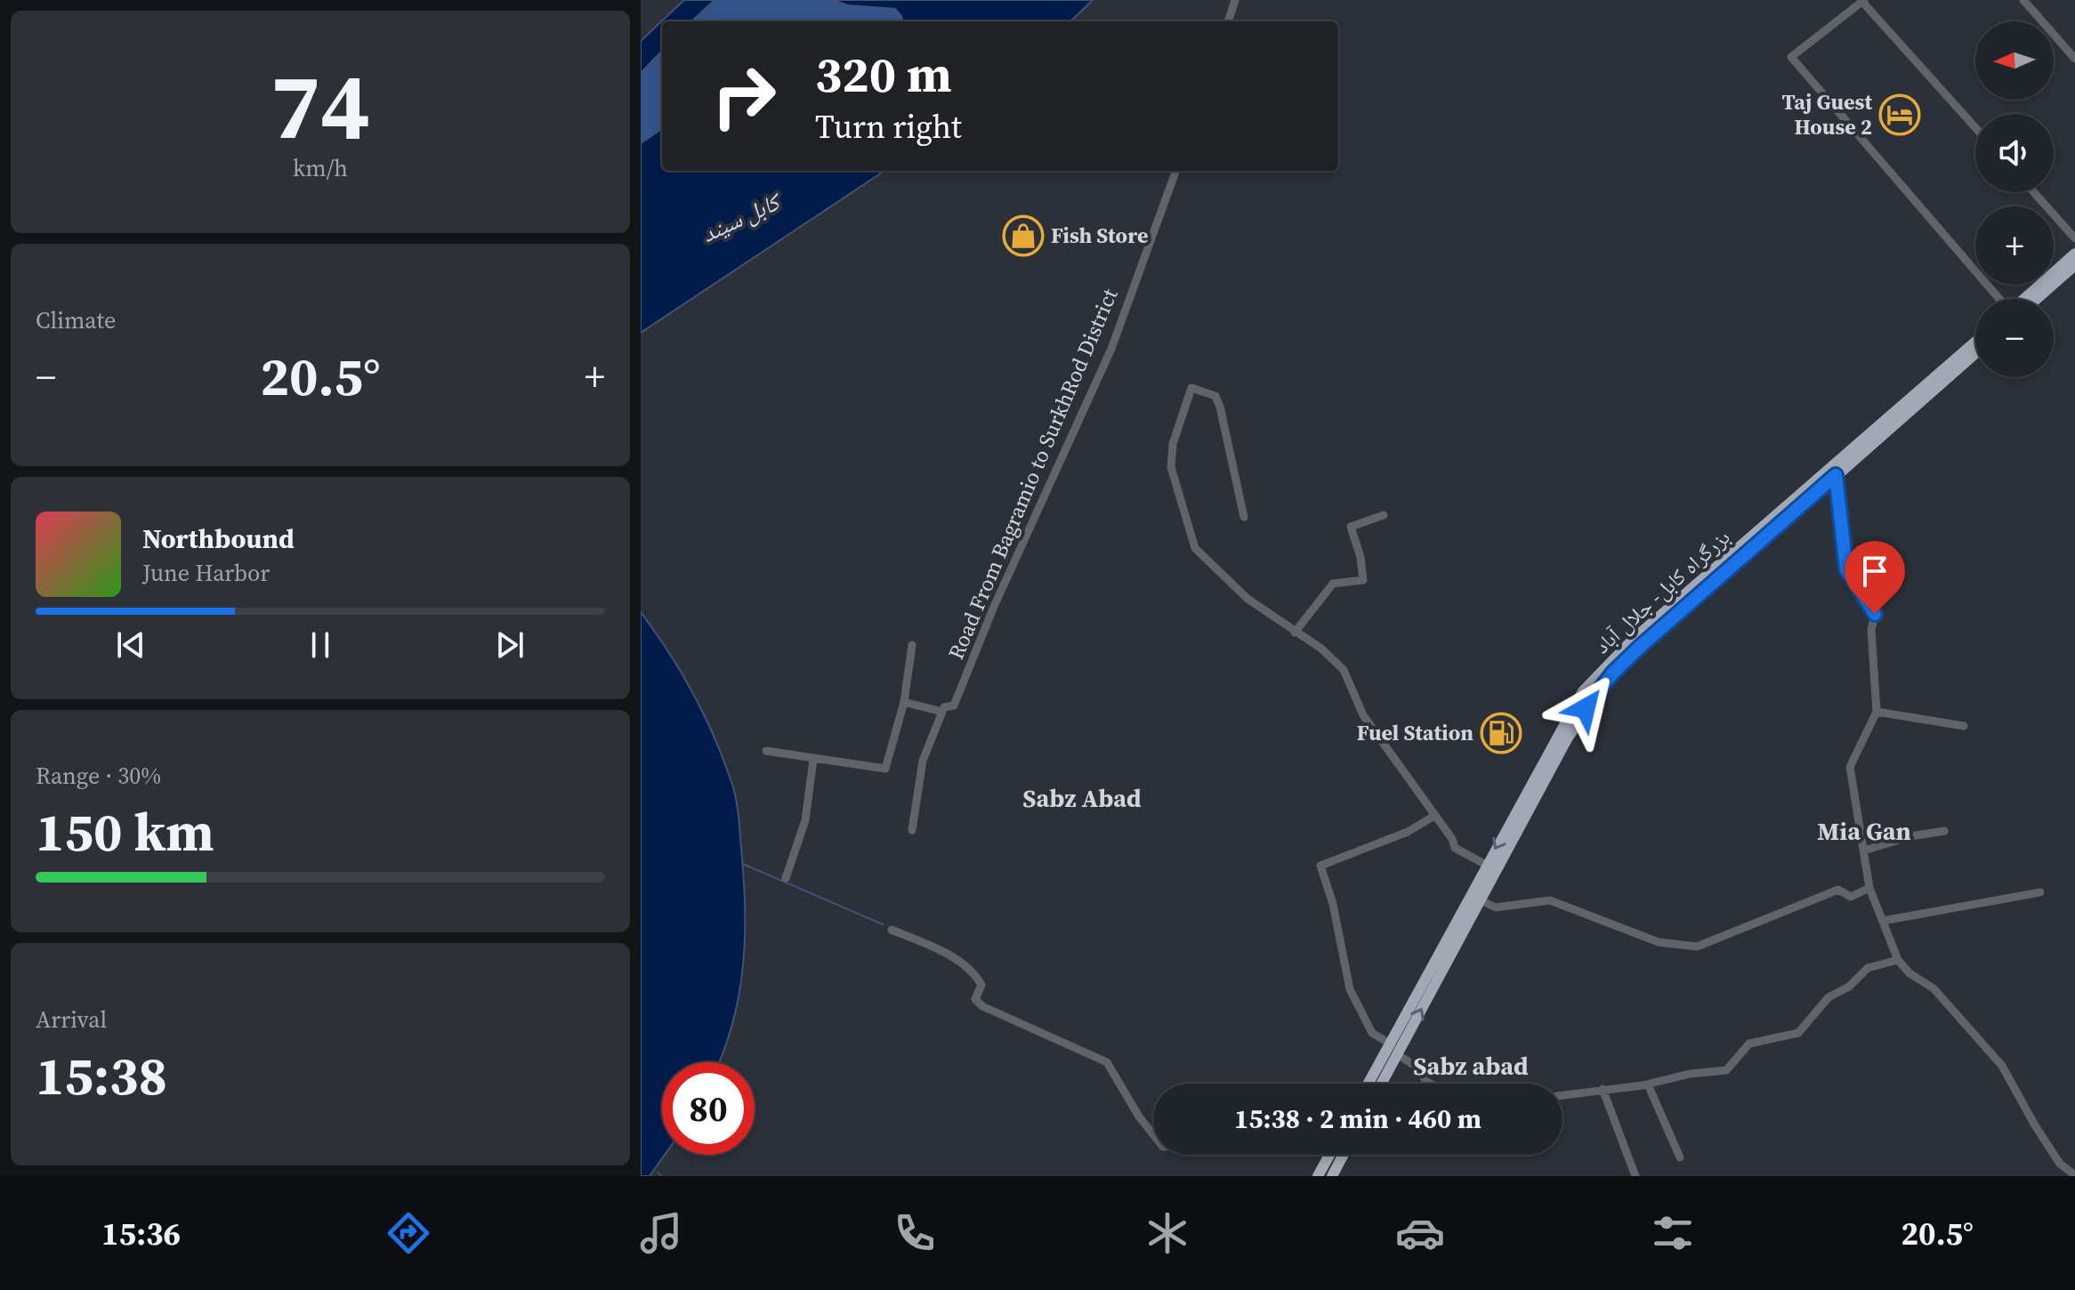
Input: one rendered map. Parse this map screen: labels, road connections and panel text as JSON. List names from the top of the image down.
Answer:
{
  "streets": {
    "highway": ["بزرگراه کابل- جلال آباد"],
    "street": ["Road From Bagramio to SurkhRod District"]
  },
  "districts": ["Sabz Abad", "Mia Gan", "Sabz abad"],
  "water": ["کابل سيند"],
  "places": {
    "hotel": ["Taj Guest House 2"],
    "shop": ["Fish Store"],
    "fuel station": ["Fuel Station"]
  },
  "north": "left",
  "page": {
    "tile": [
      ["74", "km/h"],
      "Climate",
      ["Range · 30%", "150 km"],
      ["Arrival", "15:38"]
    ],
    "map_buttons": ["+", "−"],
    "turn": ["320 m", "Turn right"],
    "heat": ["−", "20.5°", "+"],
    "song": ["Northbound", "June Harbor"],
    "limit": "80",
    "trip": "15:38 · 2 min · 460 m",
    "tabs": ["15:36", "20.5°"]
  }
}
